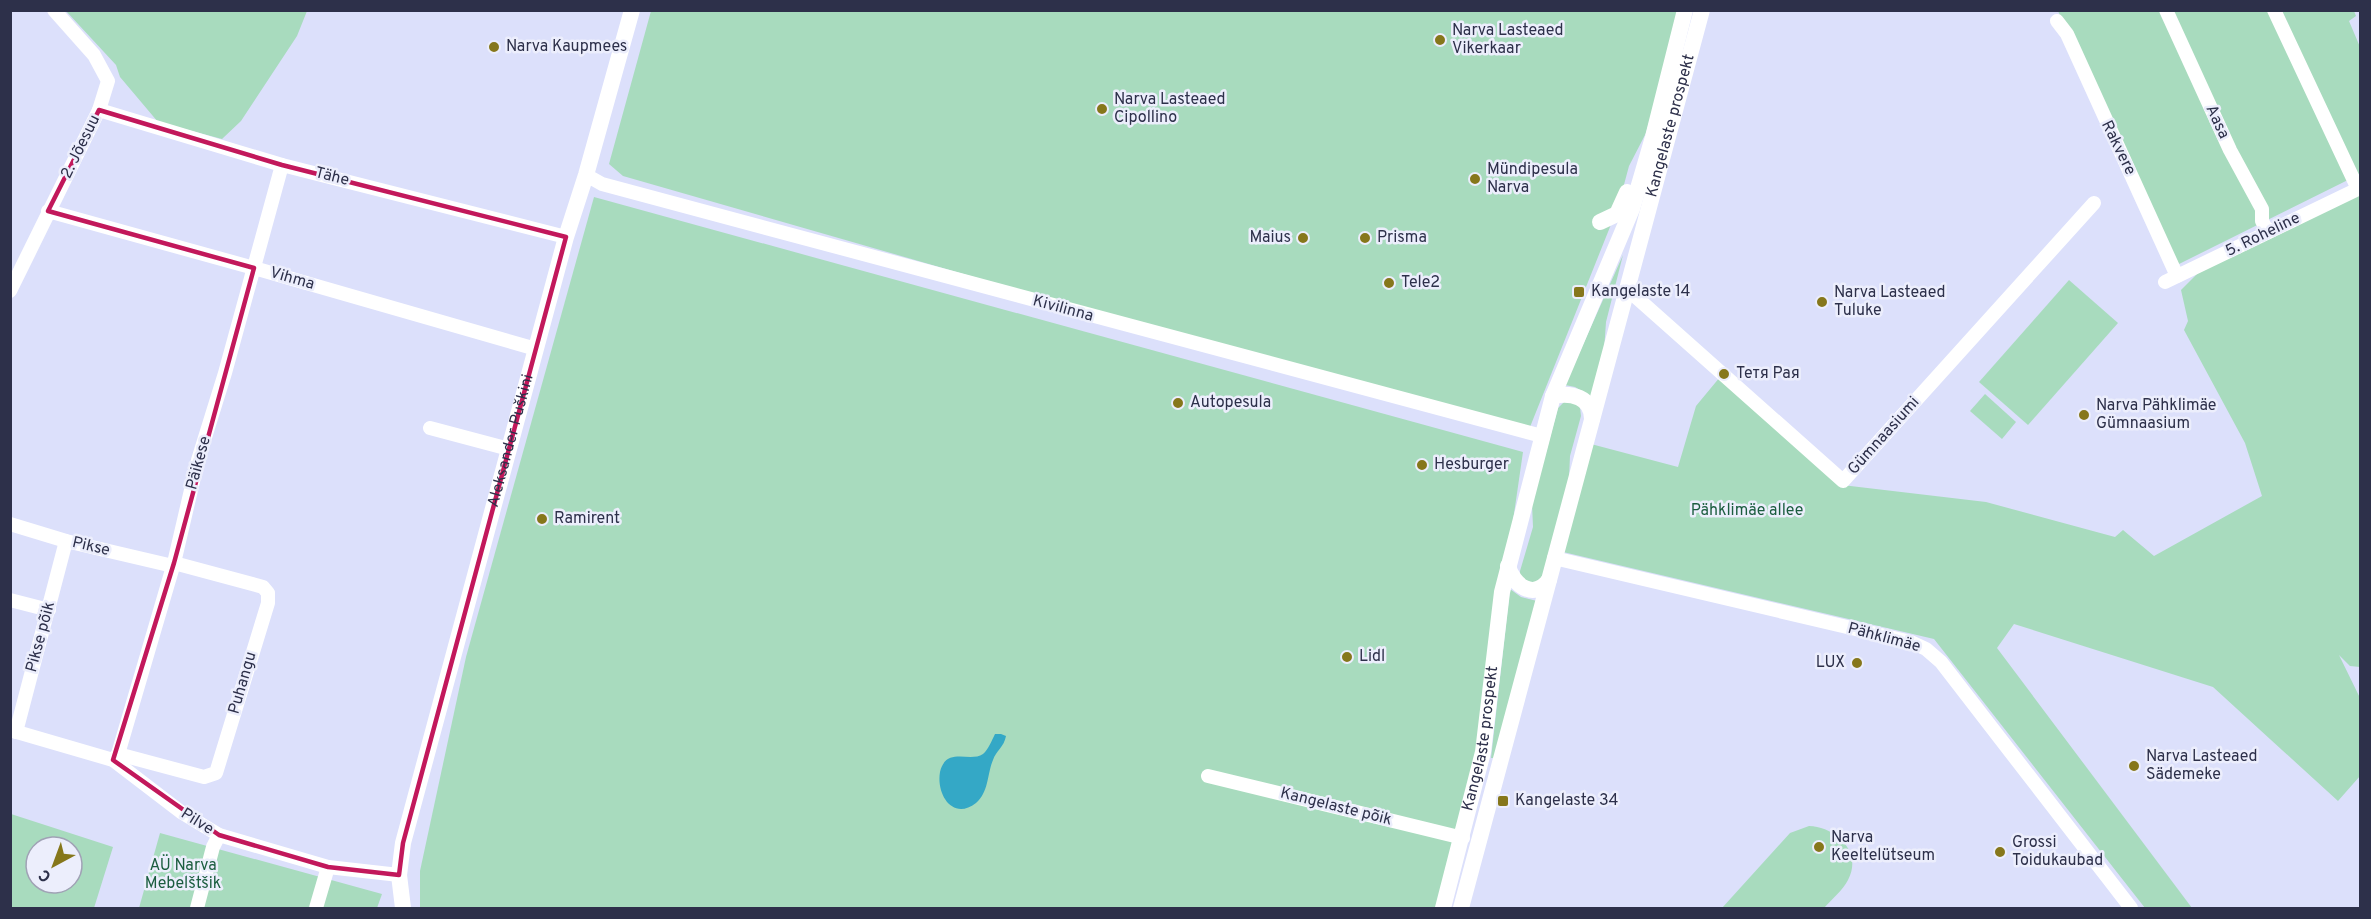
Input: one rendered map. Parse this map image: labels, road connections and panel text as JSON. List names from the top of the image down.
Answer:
{
  "streets": {
    "main road": ["Kangelaste prospekt", "Aleksander Puškini"],
    "street": [
      "Aasa",
      "2. Jõesuu",
      "Rakvere",
      "Tähe",
      "5. Roheline",
      "Vihma",
      "Kivilinna",
      "Gümnaasiumi",
      "Päikese",
      "Pikse",
      "Pikse põik",
      "Pähklimäe",
      "Puhangu",
      "Kangelaste põik",
      "Pilve"
    ]
  },
  "crossings": [
    ["Aasa", "5. Roheline"],
    ["Kangelaste prospekt", "Kivilinna"],
    ["Kangelaste prospekt", "Gümnaasiumi"],
    ["Kangelaste prospekt", "Pähklimäe"],
    ["Kangelaste prospekt", "Kangelaste põik"],
    ["2. Jõesuu", "Tähe"],
    ["2. Jõesuu", "Vihma"],
    ["Rakvere", "5. Roheline"],
    ["Tähe", "Aleksander Puškini"],
    ["Tähe", "Päikese"],
    ["Vihma", "Aleksander Puškini"],
    ["Vihma", "Päikese"],
    ["Kivilinna", "Aleksander Puškini"],
    ["Aleksander Puškini", "Pilve"],
    ["Päikese", "Pikse"],
    ["Päikese", "Puhangu"],
    ["Päikese", "Pilve"],
    ["Pikse", "Pikse põik"],
    ["Pikse", "Puhangu"],
    ["Pikse põik", "Pilve"],
    ["Puhangu", "Pilve"]
  ],
  "parks": ["Pähklimäe allee", "AÜ Narva Mebelštšik"],
  "places": {
    "other": [
      "Narva Lasteaed Vikerkaar",
      "Narva Kaupmees",
      "Narva Lasteaed Cipollino",
      "Mündipesula Narva",
      "Maius",
      "Prisma",
      "Tele2",
      "Narva Lasteaed Tuluke",
      "Тетя Рая",
      "Autopesula",
      "Narva Pähklimäe Gümnaasium",
      "Hesburger",
      "Ramirent",
      "Lidl",
      "LUX",
      "Narva Lasteaed Sädemeke",
      "Narva Keeltelütseum",
      "Grossi Toidukaubad"
    ],
    "transit": ["Kangelaste 14", "Kangelaste 34"]
  },
  "north": "bottom left"
}
